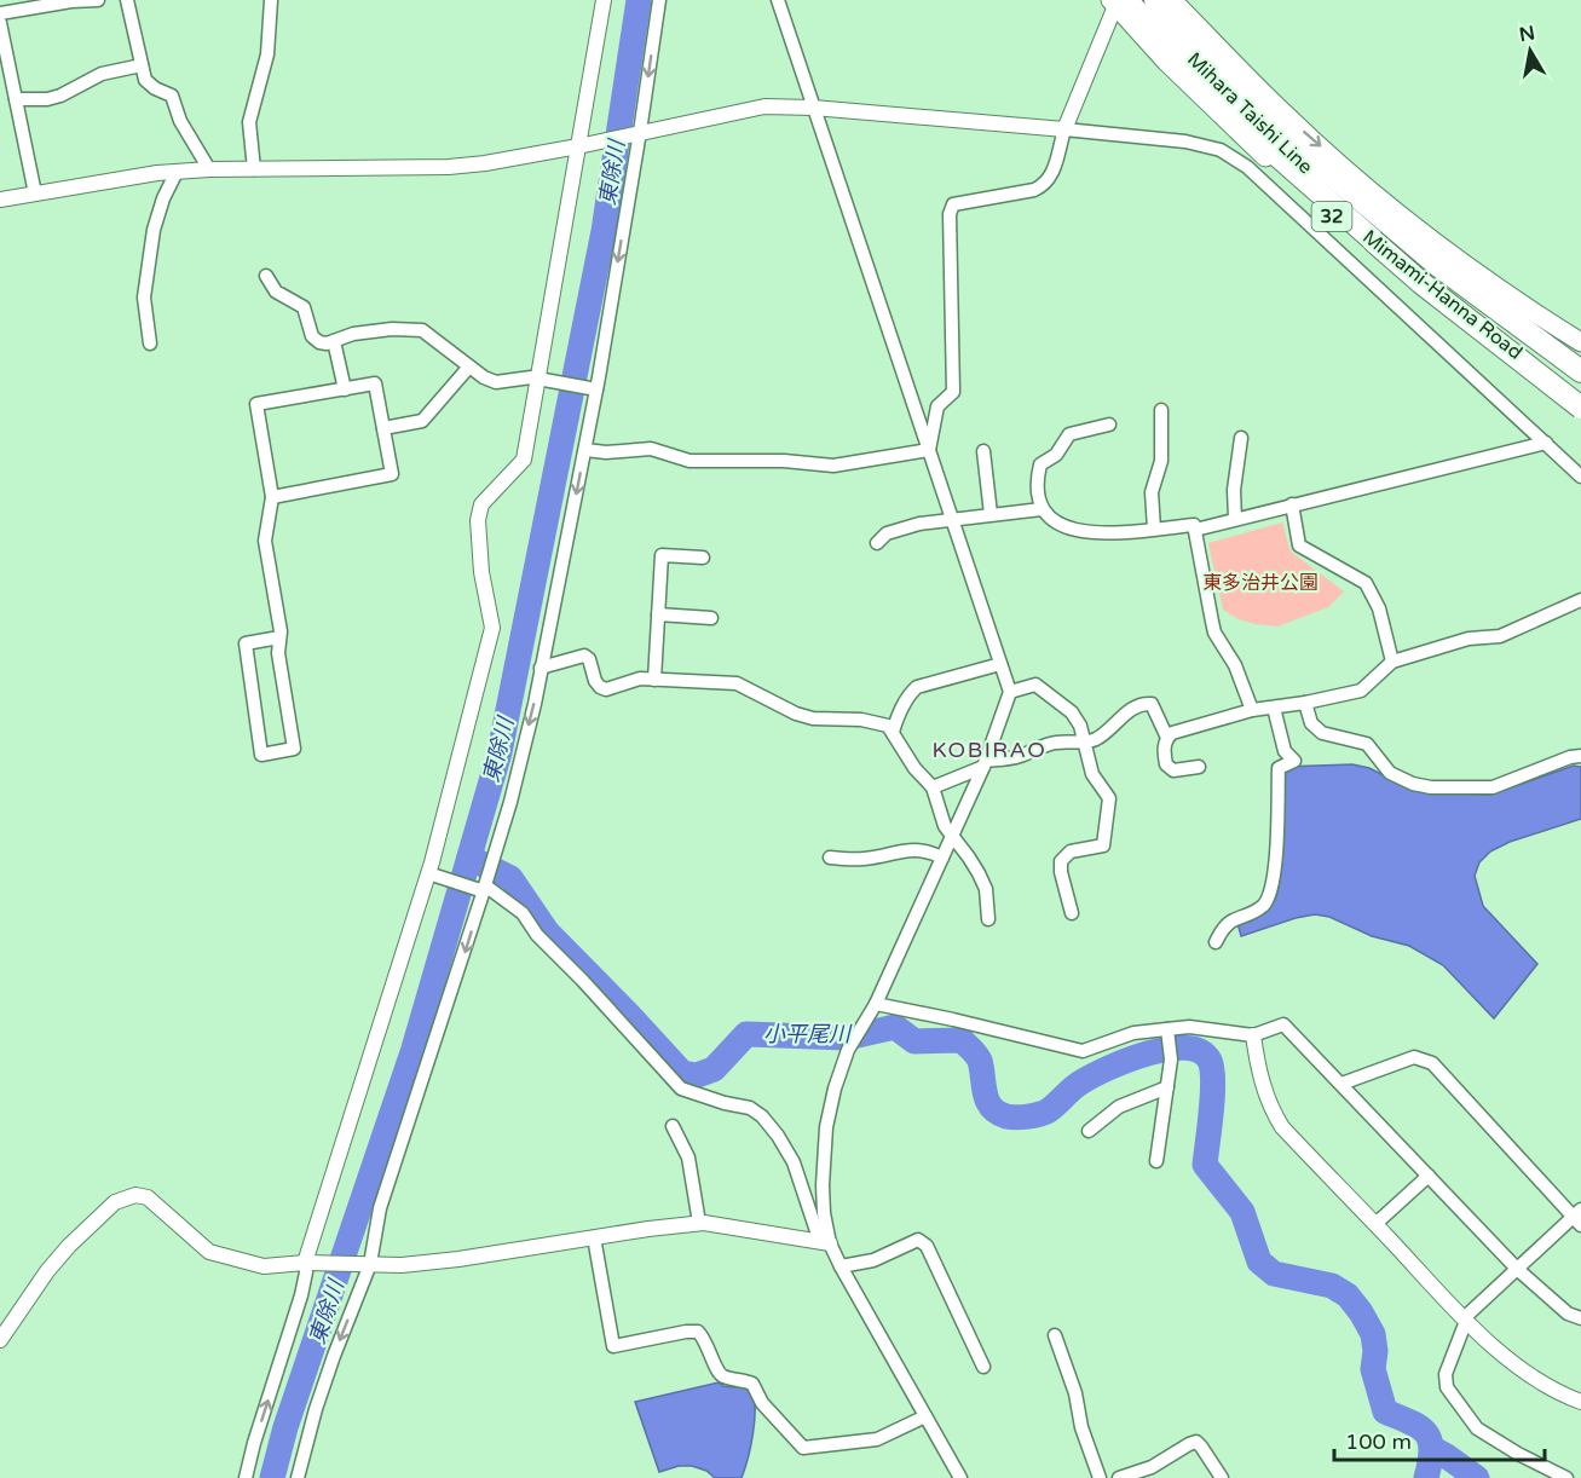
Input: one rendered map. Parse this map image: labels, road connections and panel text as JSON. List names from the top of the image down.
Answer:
{
  "streets": {
    "highway": ["Mimami-Hanna Road"],
    "main road": ["Mihara Taishi Line", "32"]
  },
  "crossings": [
    ["Mihara Taishi Line", "Mimami-Hanna Road"]
  ],
  "districts": ["KOBIRAO"],
  "water": ["東除川", "小平尾川"],
  "parks": ["東多治井公園"],
  "scale_bar": "100 m",
  "north": "top"
}
